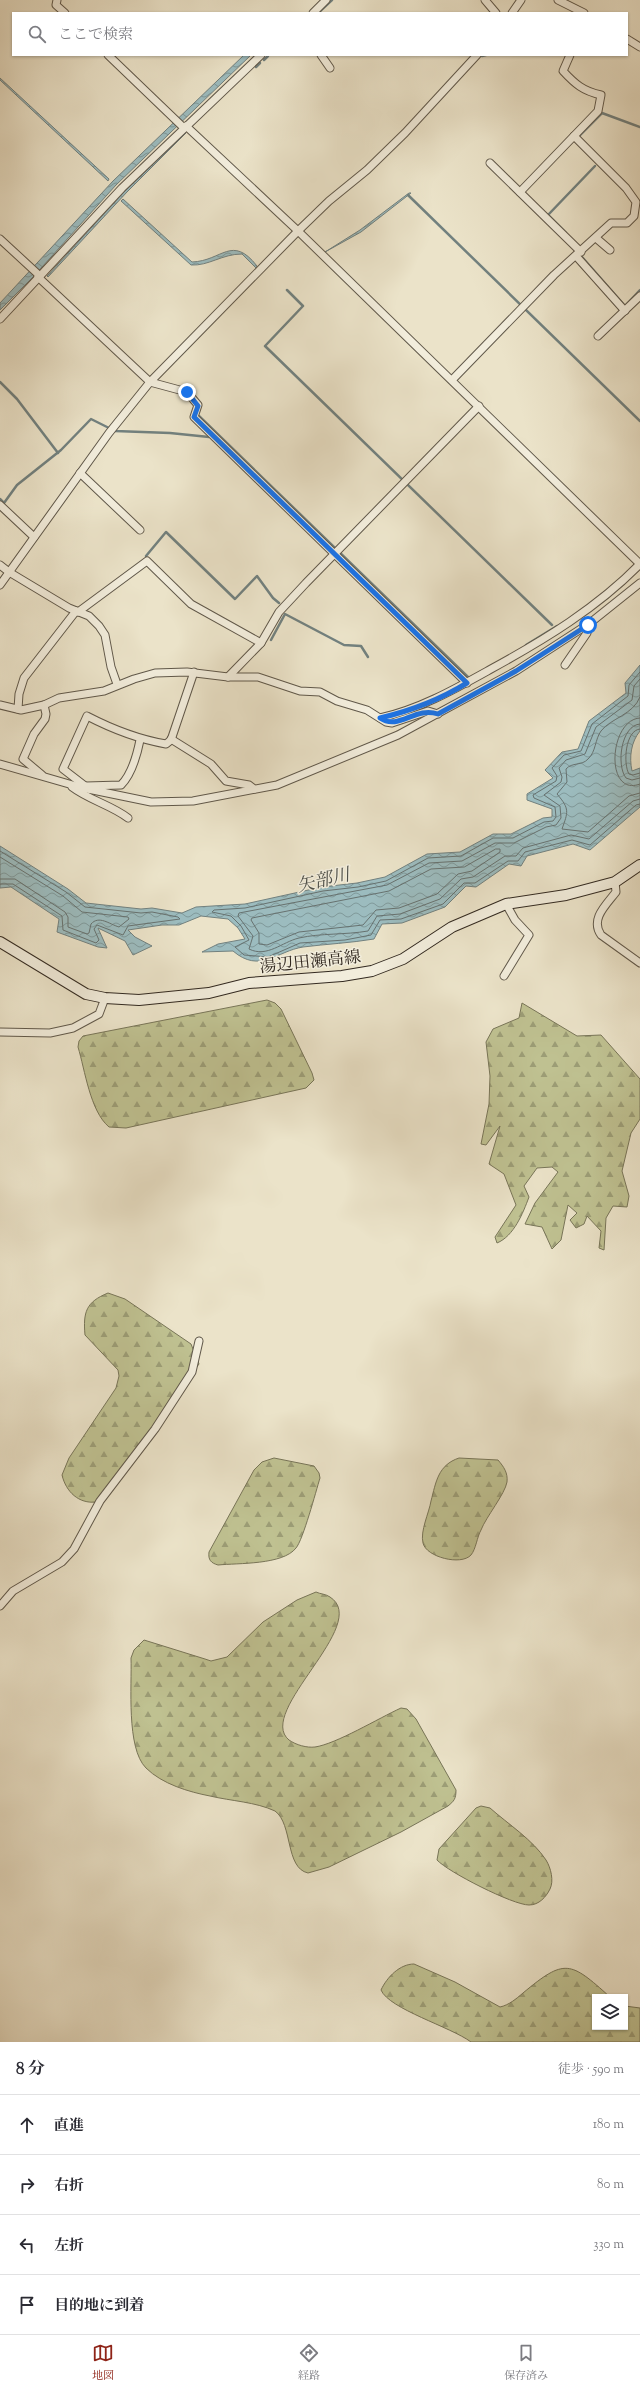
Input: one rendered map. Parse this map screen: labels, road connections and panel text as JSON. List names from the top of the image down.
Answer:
{
  "streets": {
    "main road": ["湯辺田瀬高線"]
  },
  "water": ["矢部川"],
  "page": {
    "search": "ここで検索",
    "heading": ["8 分", "徒歩 · 590 m"],
    "list": [
      ["直進", "180 m"],
      ["右折", "80 m"],
      ["左折", "330 m"],
      "目的地に到着"
    ],
    "nav": ["地図", "経路", "保存済み"]
  }
}
